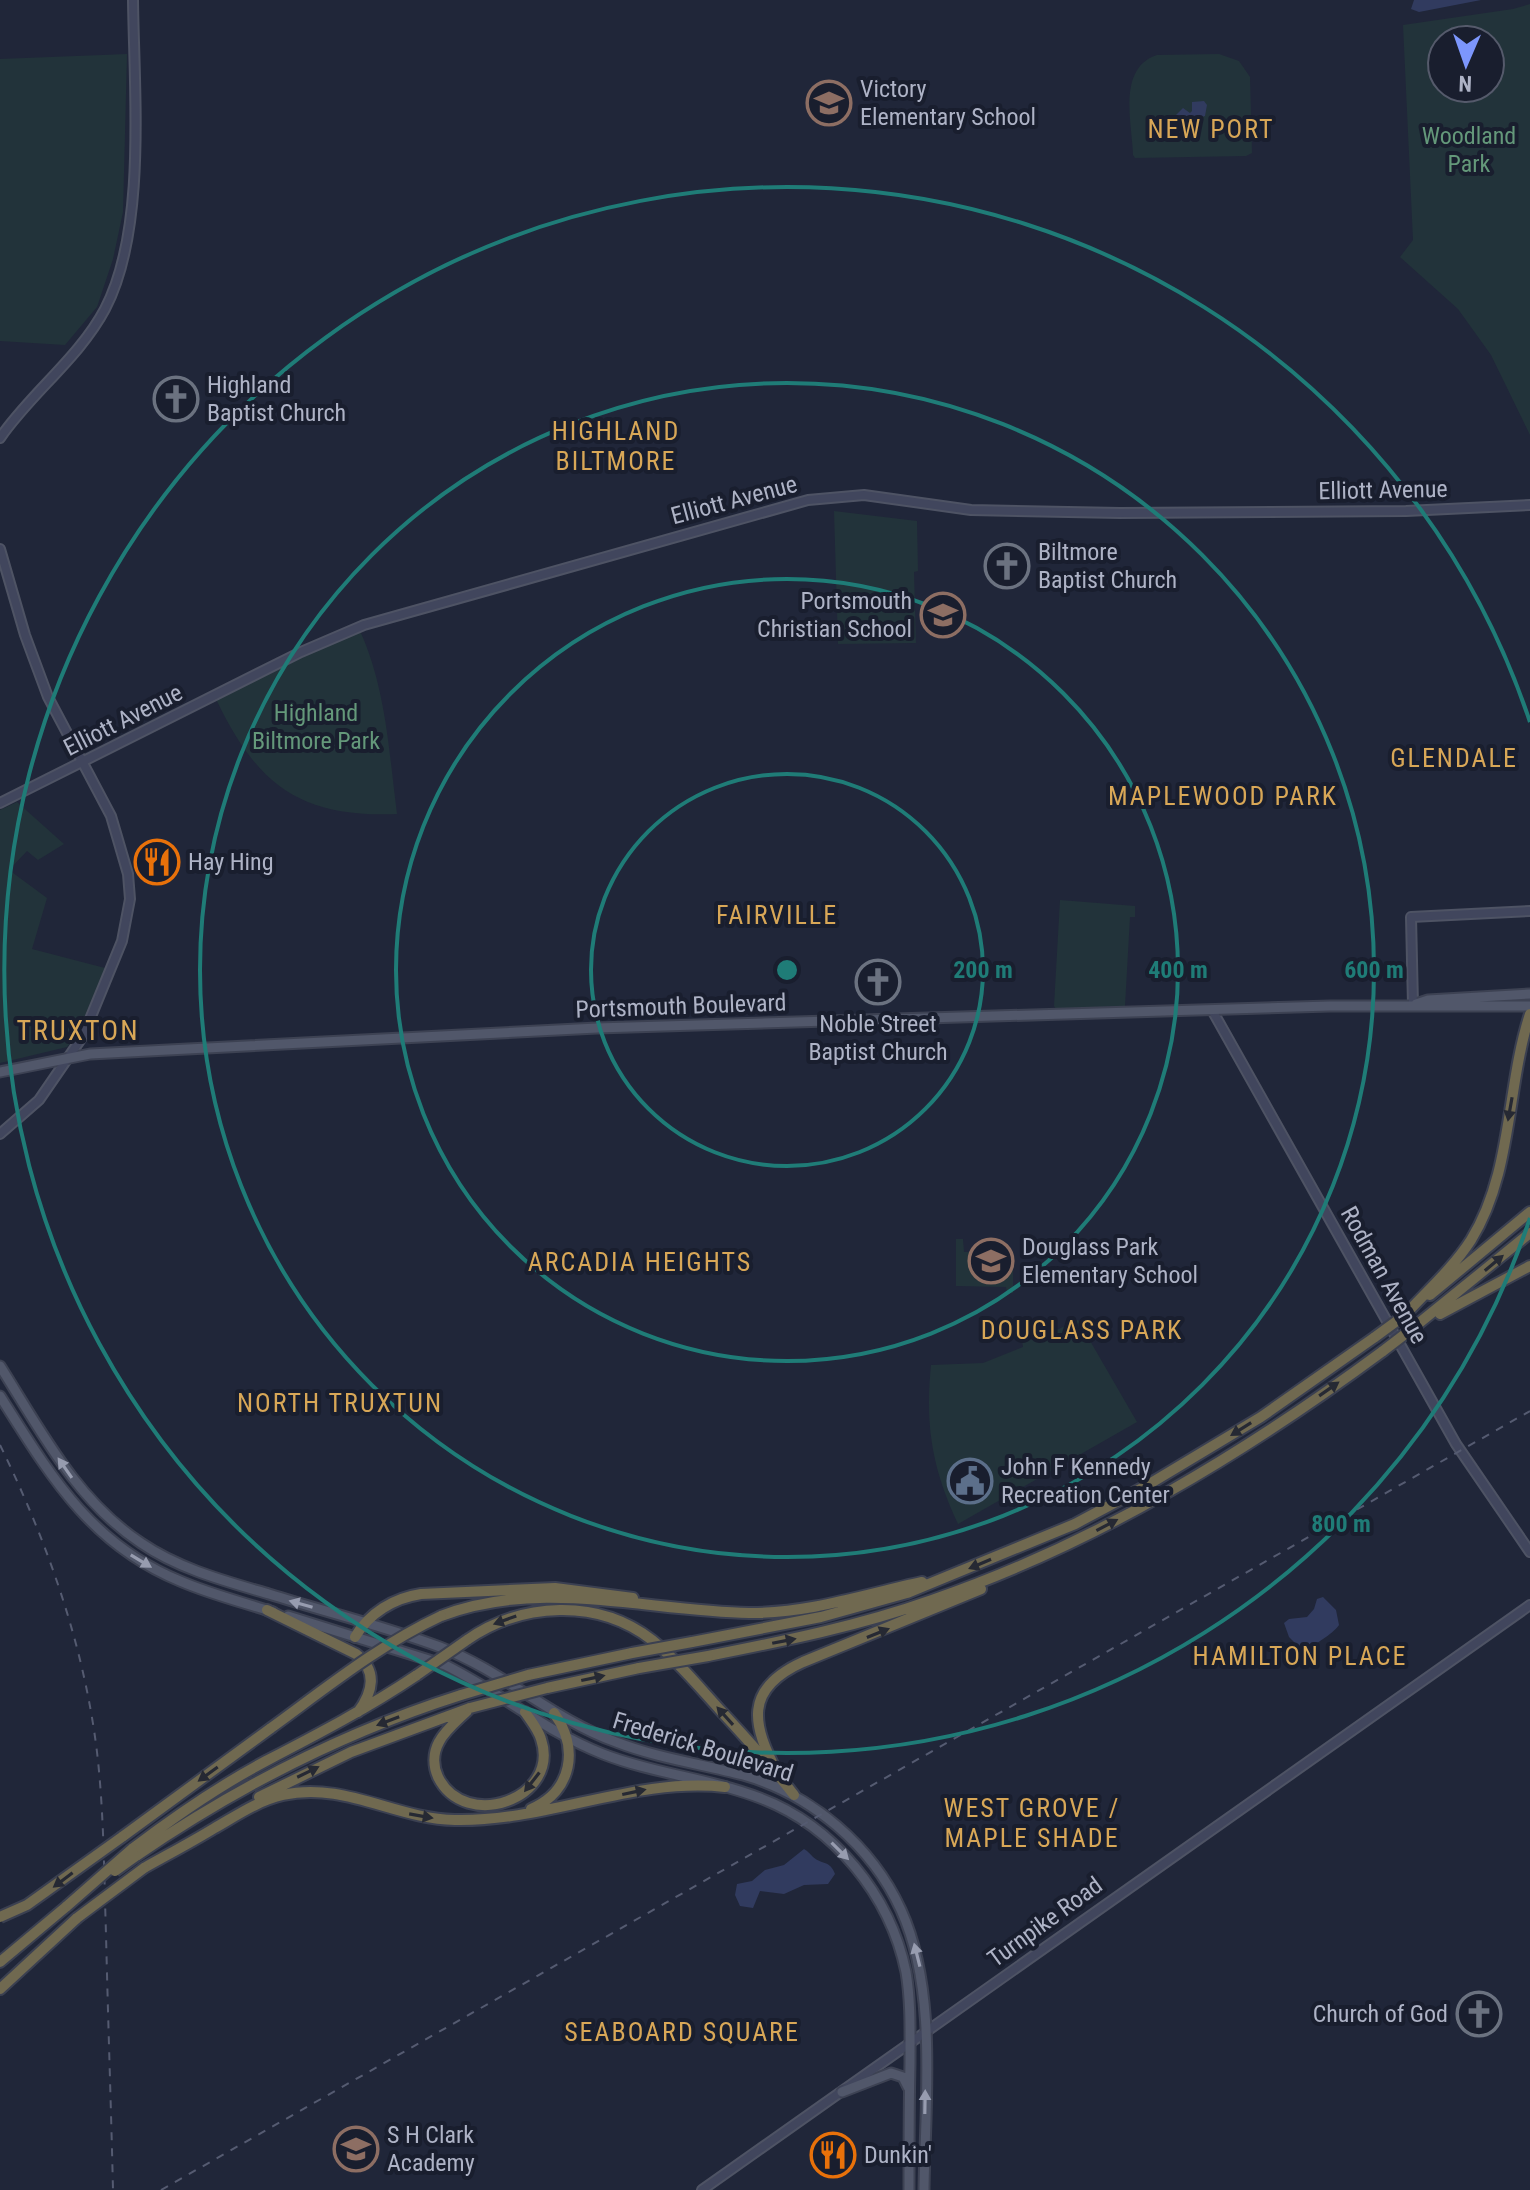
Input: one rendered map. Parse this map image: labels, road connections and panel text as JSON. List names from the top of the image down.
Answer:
{
  "streets": {
    "main road": ["Portsmouth Boulevard", "Frederick Boulevard"],
    "street": ["Elliott Avenue", "Rodman Avenue", "Turnpike Road"]
  },
  "crossings": [
    ["Portsmouth Boulevard", "Rodman Avenue"],
    ["Frederick Boulevard", "Turnpike Road"]
  ],
  "districts": [
    "NEW PORT",
    "HIGHLAND BILTMORE",
    "GLENDALE",
    "MAPLEWOOD PARK",
    "FAIRVILLE",
    "TRUXTON",
    "ARCADIA HEIGHTS",
    "DOUGLASS PARK",
    "NORTH TRUXTUN",
    "HAMILTON PLACE",
    "WEST GROVE / MAPLE SHADE",
    "SEABOARD SQUARE"
  ],
  "parks": ["Woodland Park", "Highland Biltmore Park"],
  "places": {
    "school or university": [
      "Victory Elementary School",
      "Portsmouth Christian School",
      "Douglass Park Elementary School",
      "S H Clark Academy"
    ],
    "church": [
      "Highland Baptist Church",
      "Biltmore Baptist Church",
      "Noble Street Baptist Church",
      "Church of God"
    ],
    "restaurant": ["Hay Hing", "Dunkin'"],
    "public building": ["John F Kennedy Recreation Center"]
  },
  "north": "bottom",
  "rings": [
    "200 m",
    "400 m",
    "600 m",
    "800 m"
  ]
}
